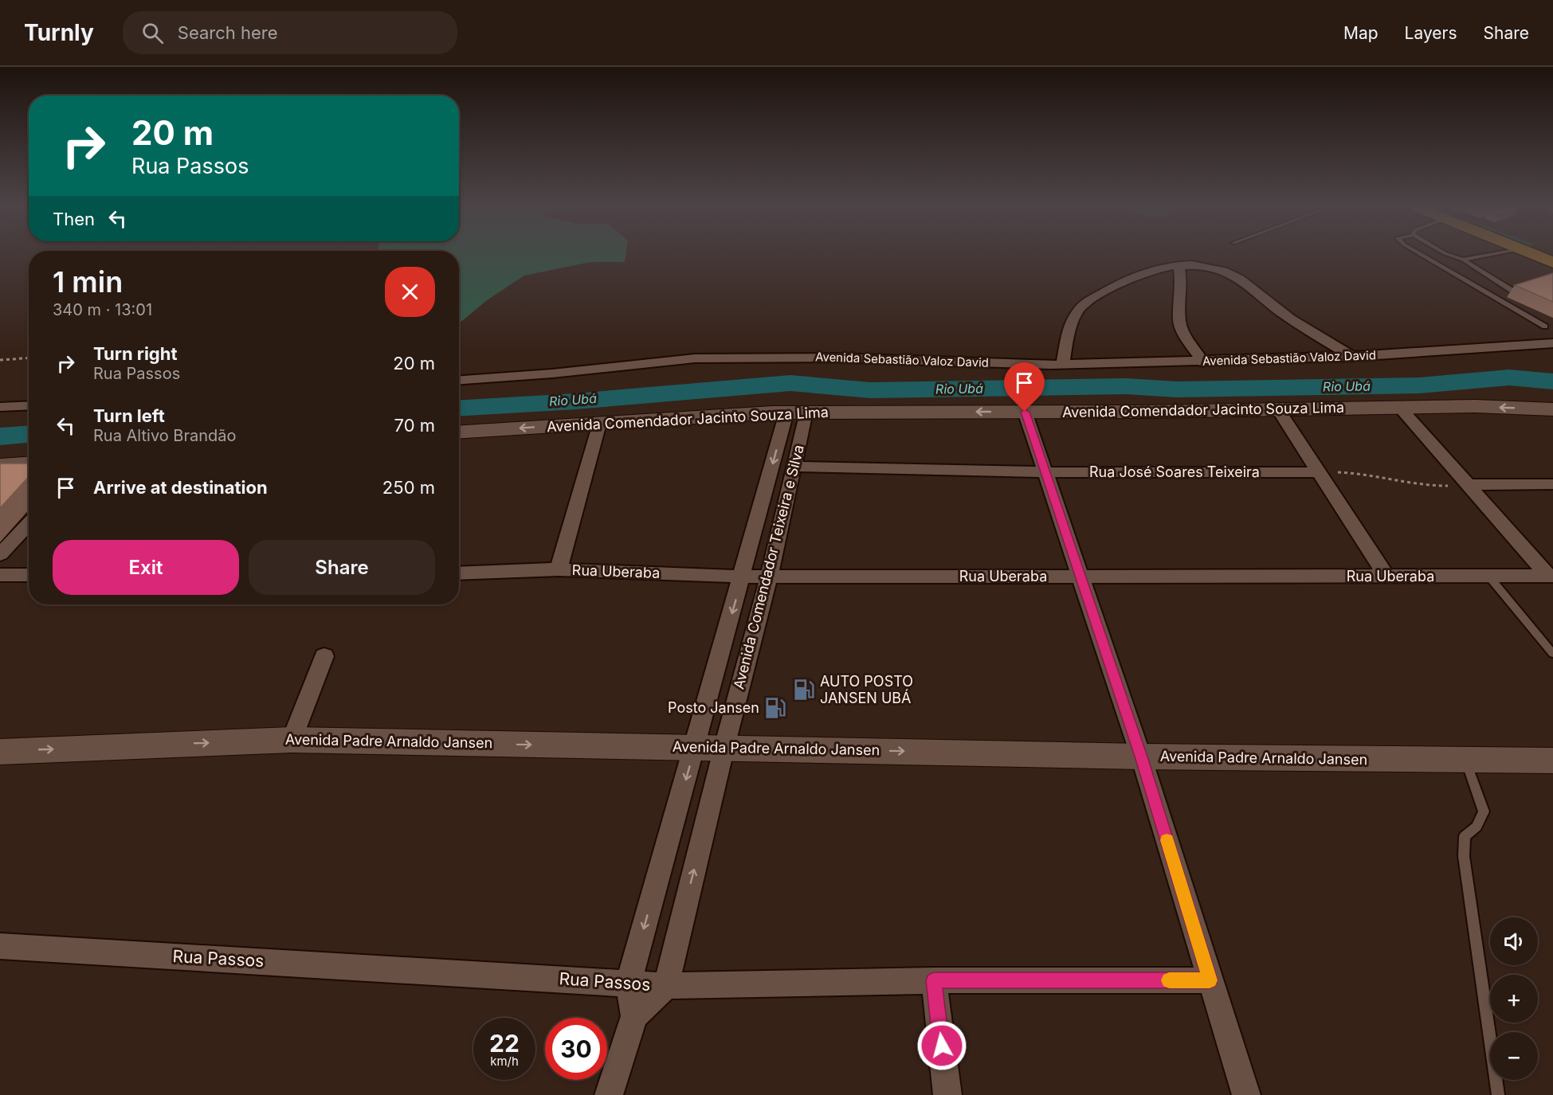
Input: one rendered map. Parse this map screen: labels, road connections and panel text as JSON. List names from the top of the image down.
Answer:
{
  "streets": {
    "street": [
      "Avenida Sebastião Valoz David",
      "Avenida Comendador Jacinto Souza Lima",
      "Rua José Soares Teixeira",
      "Avenida Comendador Teixeira e Silva",
      "Rua Uberaba",
      "Avenida Padre Arnaldo Jansen",
      "Rua Passos"
    ]
  },
  "crossings": [
    ["Avenida Comendador Jacinto Souza Lima", "Avenida Comendador Teixeira e Silva"],
    ["Rua José Soares Teixeira", "Avenida Comendador Teixeira e Silva"],
    ["Avenida Comendador Teixeira e Silva", "Rua Uberaba"],
    ["Avenida Comendador Teixeira e Silva", "Avenida Padre Arnaldo Jansen"],
    ["Avenida Comendador Teixeira e Silva", "Rua Passos"]
  ],
  "one_way": ["Avenida Comendador Jacinto Souza Lima", "Avenida Padre Arnaldo Jansen"],
  "water": ["Rio Ubá"],
  "places": {
    "fuel station": ["AUTO POSTO JANSEN UBÁ", "Posto Jansen"]
  },
  "page": {
    "header": "Turnly",
    "search": "Search here",
    "nav": ["Map", "Layers", "Share"],
    "turn": ["20 m", "Rua Passos"],
    "then": "Then",
    "heading": ["1 min", "340 m · 13:01"],
    "list": [
      {
        "name": "Turn right",
        "note": "Rua Passos",
        "value": "20 m"
      },
      {
        "name": "Turn left",
        "note": "Rua Altivo Brandão",
        "value": "70 m"
      },
      {
        "name": "Arrive at destination",
        "value": "250 m"
      }
    ],
    "buttons": ["Exit", "Share"],
    "map_buttons": ["+", "−"],
    "speed": "22 km/h",
    "limit": "30"
  }
}
